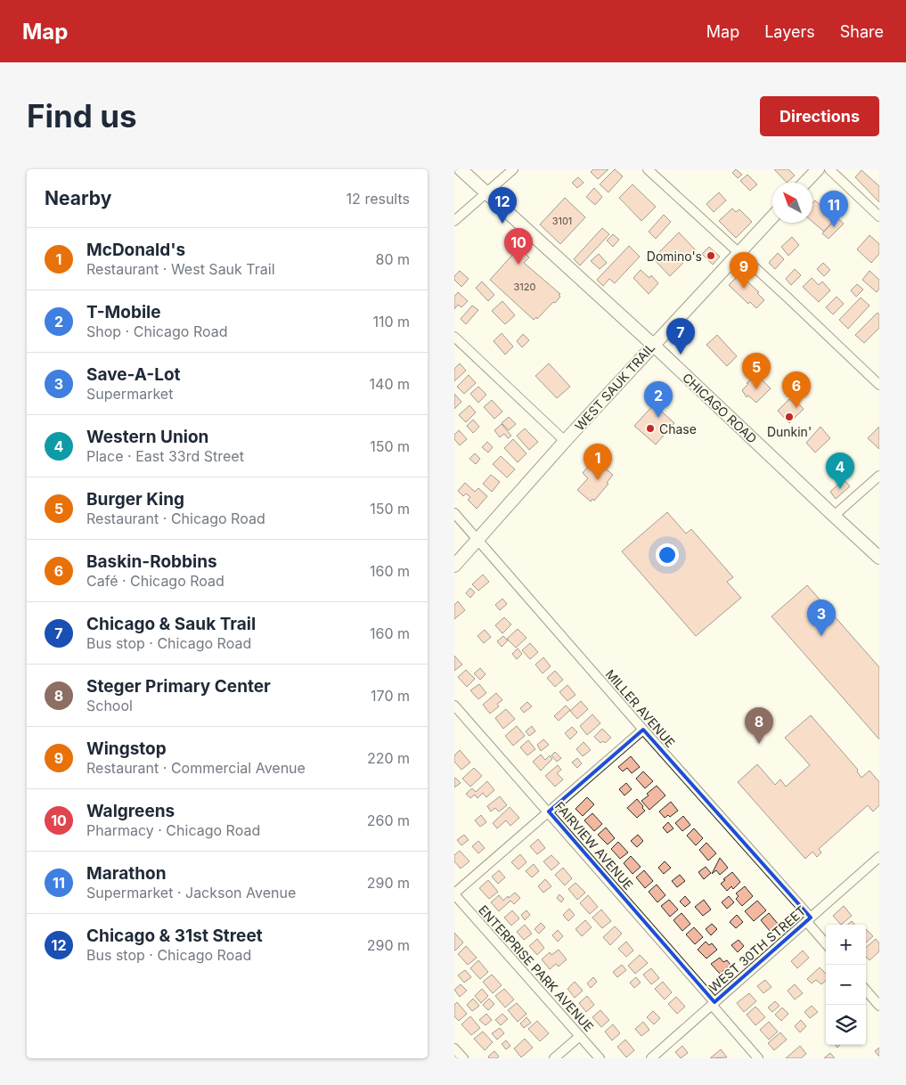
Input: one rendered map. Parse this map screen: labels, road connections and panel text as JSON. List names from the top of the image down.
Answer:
{
  "streets": {
    "main road": ["WEST SAUK TRAIL", "CHICAGO ROAD"],
    "street": [
      "MILLER AVENUE",
      "FAIRVIEW AVENUE",
      "WEST 30TH STREET",
      "ENTERPRISE PARK AVENUE"
    ]
  },
  "crossings": [
    ["WEST SAUK TRAIL", "CHICAGO ROAD"],
    ["WEST SAUK TRAIL", "MILLER AVENUE"],
    ["MILLER AVENUE", "WEST 30TH STREET"],
    ["FAIRVIEW AVENUE", "WEST 30TH STREET"]
  ],
  "places": ["Domino's", "Dunkin'", "Chase"],
  "house_numbers": ["3101", "3120"],
  "north": "top left",
  "page": {
    "header": "Map",
    "nav": ["Map", "Layers", "Share"],
    "buttons": "Directions",
    "title": "Find us",
    "heading": ["Nearby", "12 results"],
    "pins": [
      "12",
      "11",
      "10",
      "9",
      "7",
      "5",
      "6",
      "2",
      "1",
      "4",
      "3",
      "8"
    ],
    "list": [
      {
        "mark": "1",
        "name": "McDonald's",
        "note": "Restaurant · West Sauk Trail",
        "value": "80 m"
      },
      {
        "mark": "2",
        "name": "T-Mobile",
        "note": "Shop · Chicago Road",
        "value": "110 m"
      },
      {
        "mark": "3",
        "name": "Save-A-Lot",
        "note": "Supermarket",
        "value": "140 m"
      },
      {
        "mark": "4",
        "name": "Western Union",
        "note": "Place · East 33rd Street",
        "value": "150 m"
      },
      {
        "mark": "5",
        "name": "Burger King",
        "note": "Restaurant · Chicago Road",
        "value": "150 m"
      },
      {
        "mark": "6",
        "name": "Baskin-Robbins",
        "note": "Café · Chicago Road",
        "value": "160 m"
      },
      {
        "mark": "7",
        "name": "Chicago & Sauk Trail",
        "note": "Bus stop · Chicago Road",
        "value": "160 m"
      },
      {
        "mark": "8",
        "name": "Steger Primary Center",
        "note": "School",
        "value": "170 m"
      },
      {
        "mark": "9",
        "name": "Wingstop",
        "note": "Restaurant · Commercial Avenue",
        "value": "220 m"
      },
      {
        "mark": "10",
        "name": "Walgreens",
        "note": "Pharmacy · Chicago Road",
        "value": "260 m"
      },
      {
        "mark": "11",
        "name": "Marathon",
        "note": "Supermarket · Jackson Avenue",
        "value": "290 m"
      },
      {
        "mark": "12",
        "name": "Chicago & 31st Street",
        "note": "Bus stop · Chicago Road",
        "value": "290 m"
      }
    ],
    "map_buttons": ["+", "−"]
  }
}
